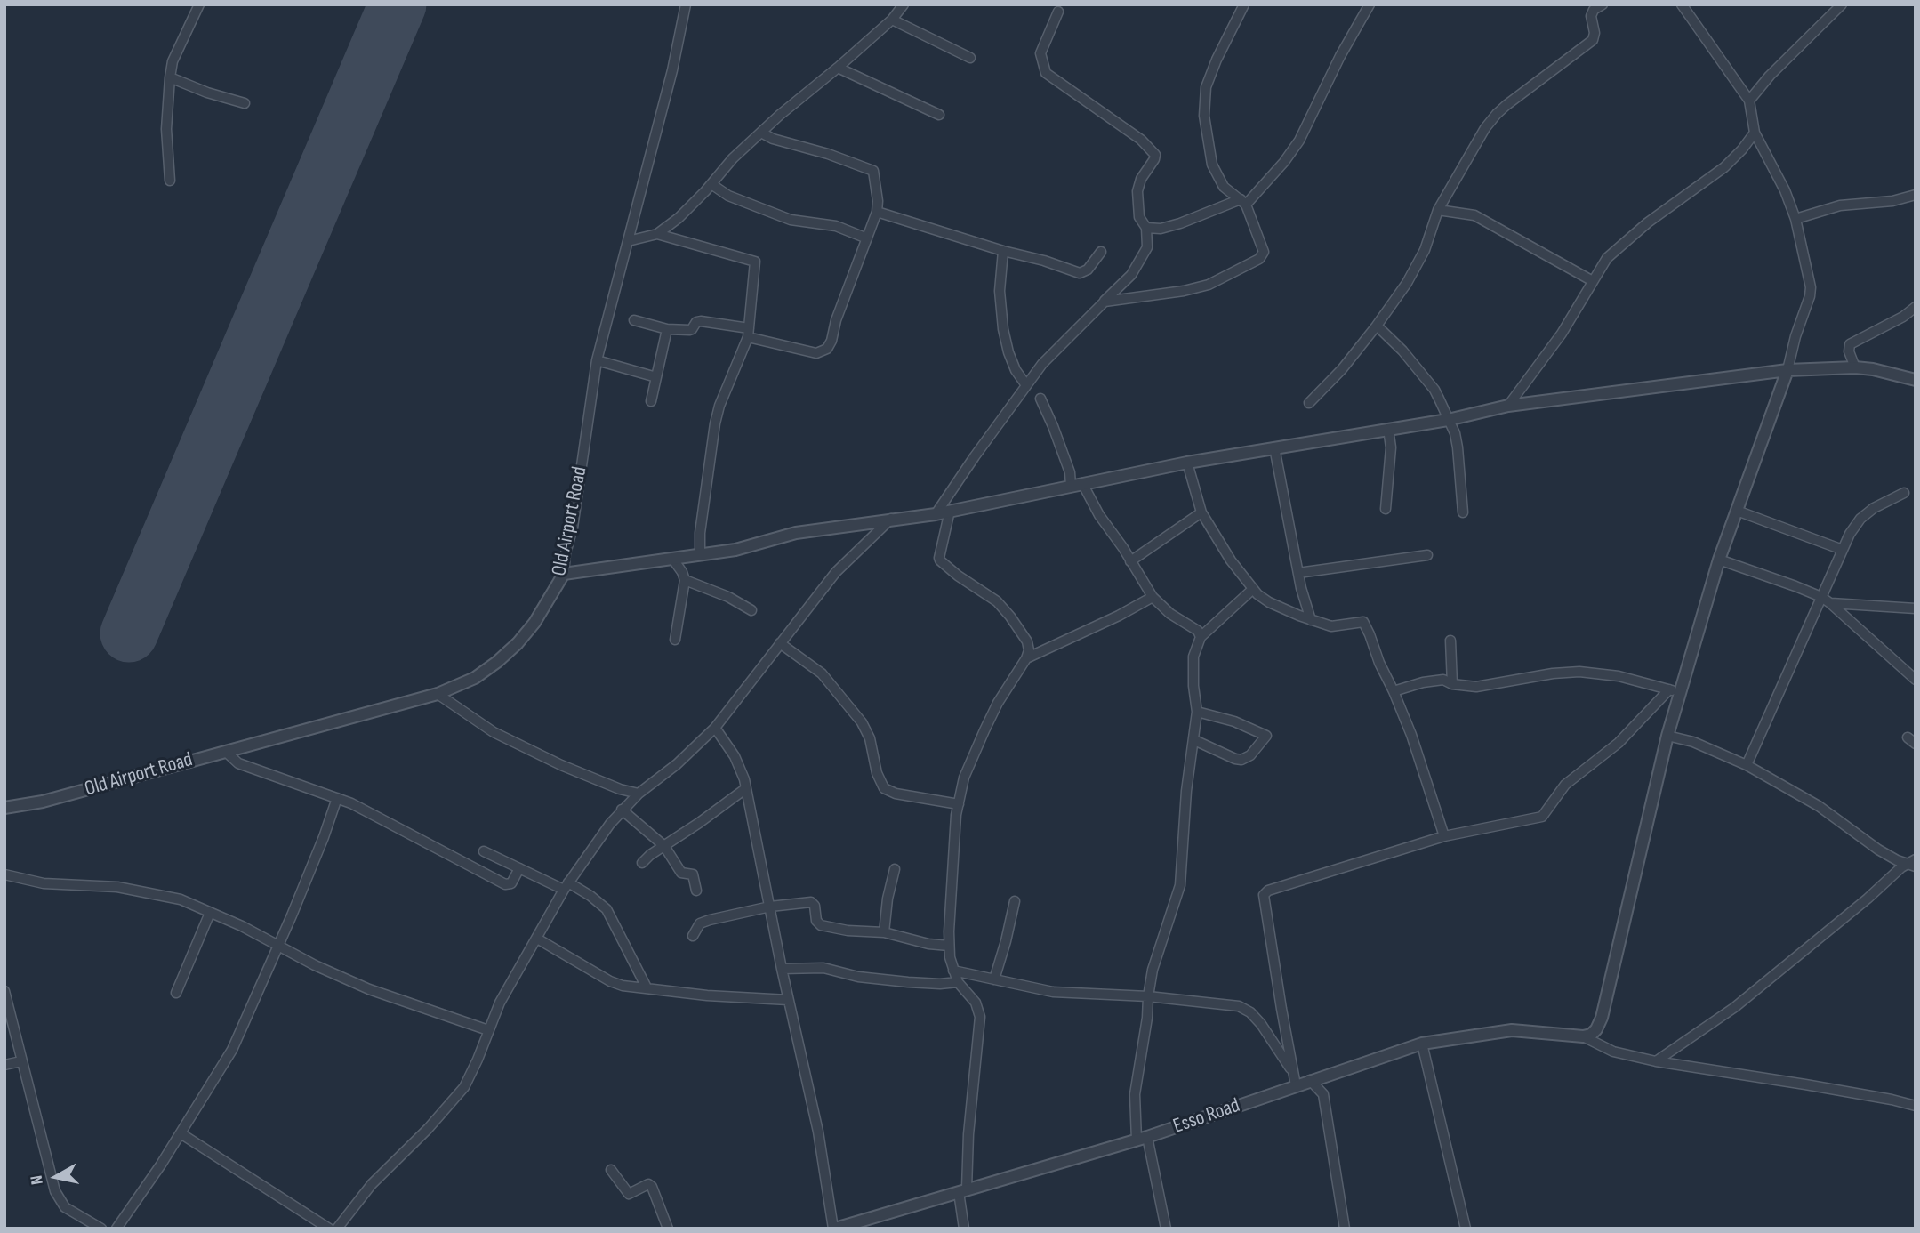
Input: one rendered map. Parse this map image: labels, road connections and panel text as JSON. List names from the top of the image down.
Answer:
{
  "streets": {
    "street": ["Old Airport Road", "Esso Road"]
  },
  "north": "left"
}
